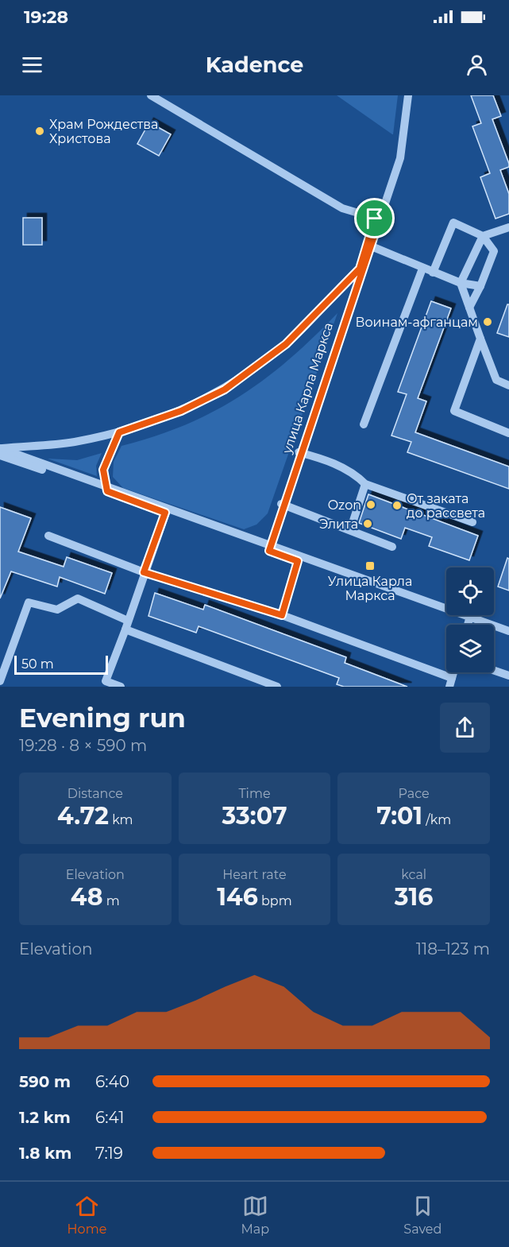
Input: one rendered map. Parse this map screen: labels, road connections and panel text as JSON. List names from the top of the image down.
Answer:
{
  "streets": {
    "street": ["улица Карла Маркса"]
  },
  "places": {
    "other": [
      "Храм Рождества Христова",
      "Воинам-афганцам",
      "Ozon",
      "От заката до рассвета",
      "Элита"
    ],
    "transit": ["Улица Карла Маркса"]
  },
  "scale_bar": "50 m",
  "page": {
    "status": "19:28",
    "header": "Kadence",
    "scale": "50 m",
    "heading": ["Evening run", "19:28 · 8 × 590 m"],
    "stats": [
      ["Distance", "4.72 km"],
      ["Time", "33:07"],
      ["Pace", "7:01 /km"],
      ["Elevation", "48 m"],
      ["Heart rate", "146 bpm"],
      ["kcal", "316"]
    ],
    "chart": ["Elevation", "118–123 m"],
    "list": [
      {
        "name": "590 m",
        "note": "6:40"
      },
      {
        "name": "1.2 km",
        "note": "6:41"
      },
      {
        "name": "1.8 km",
        "note": "7:19"
      }
    ],
    "tabs": ["Home", "Map", "Saved"]
  }
}
